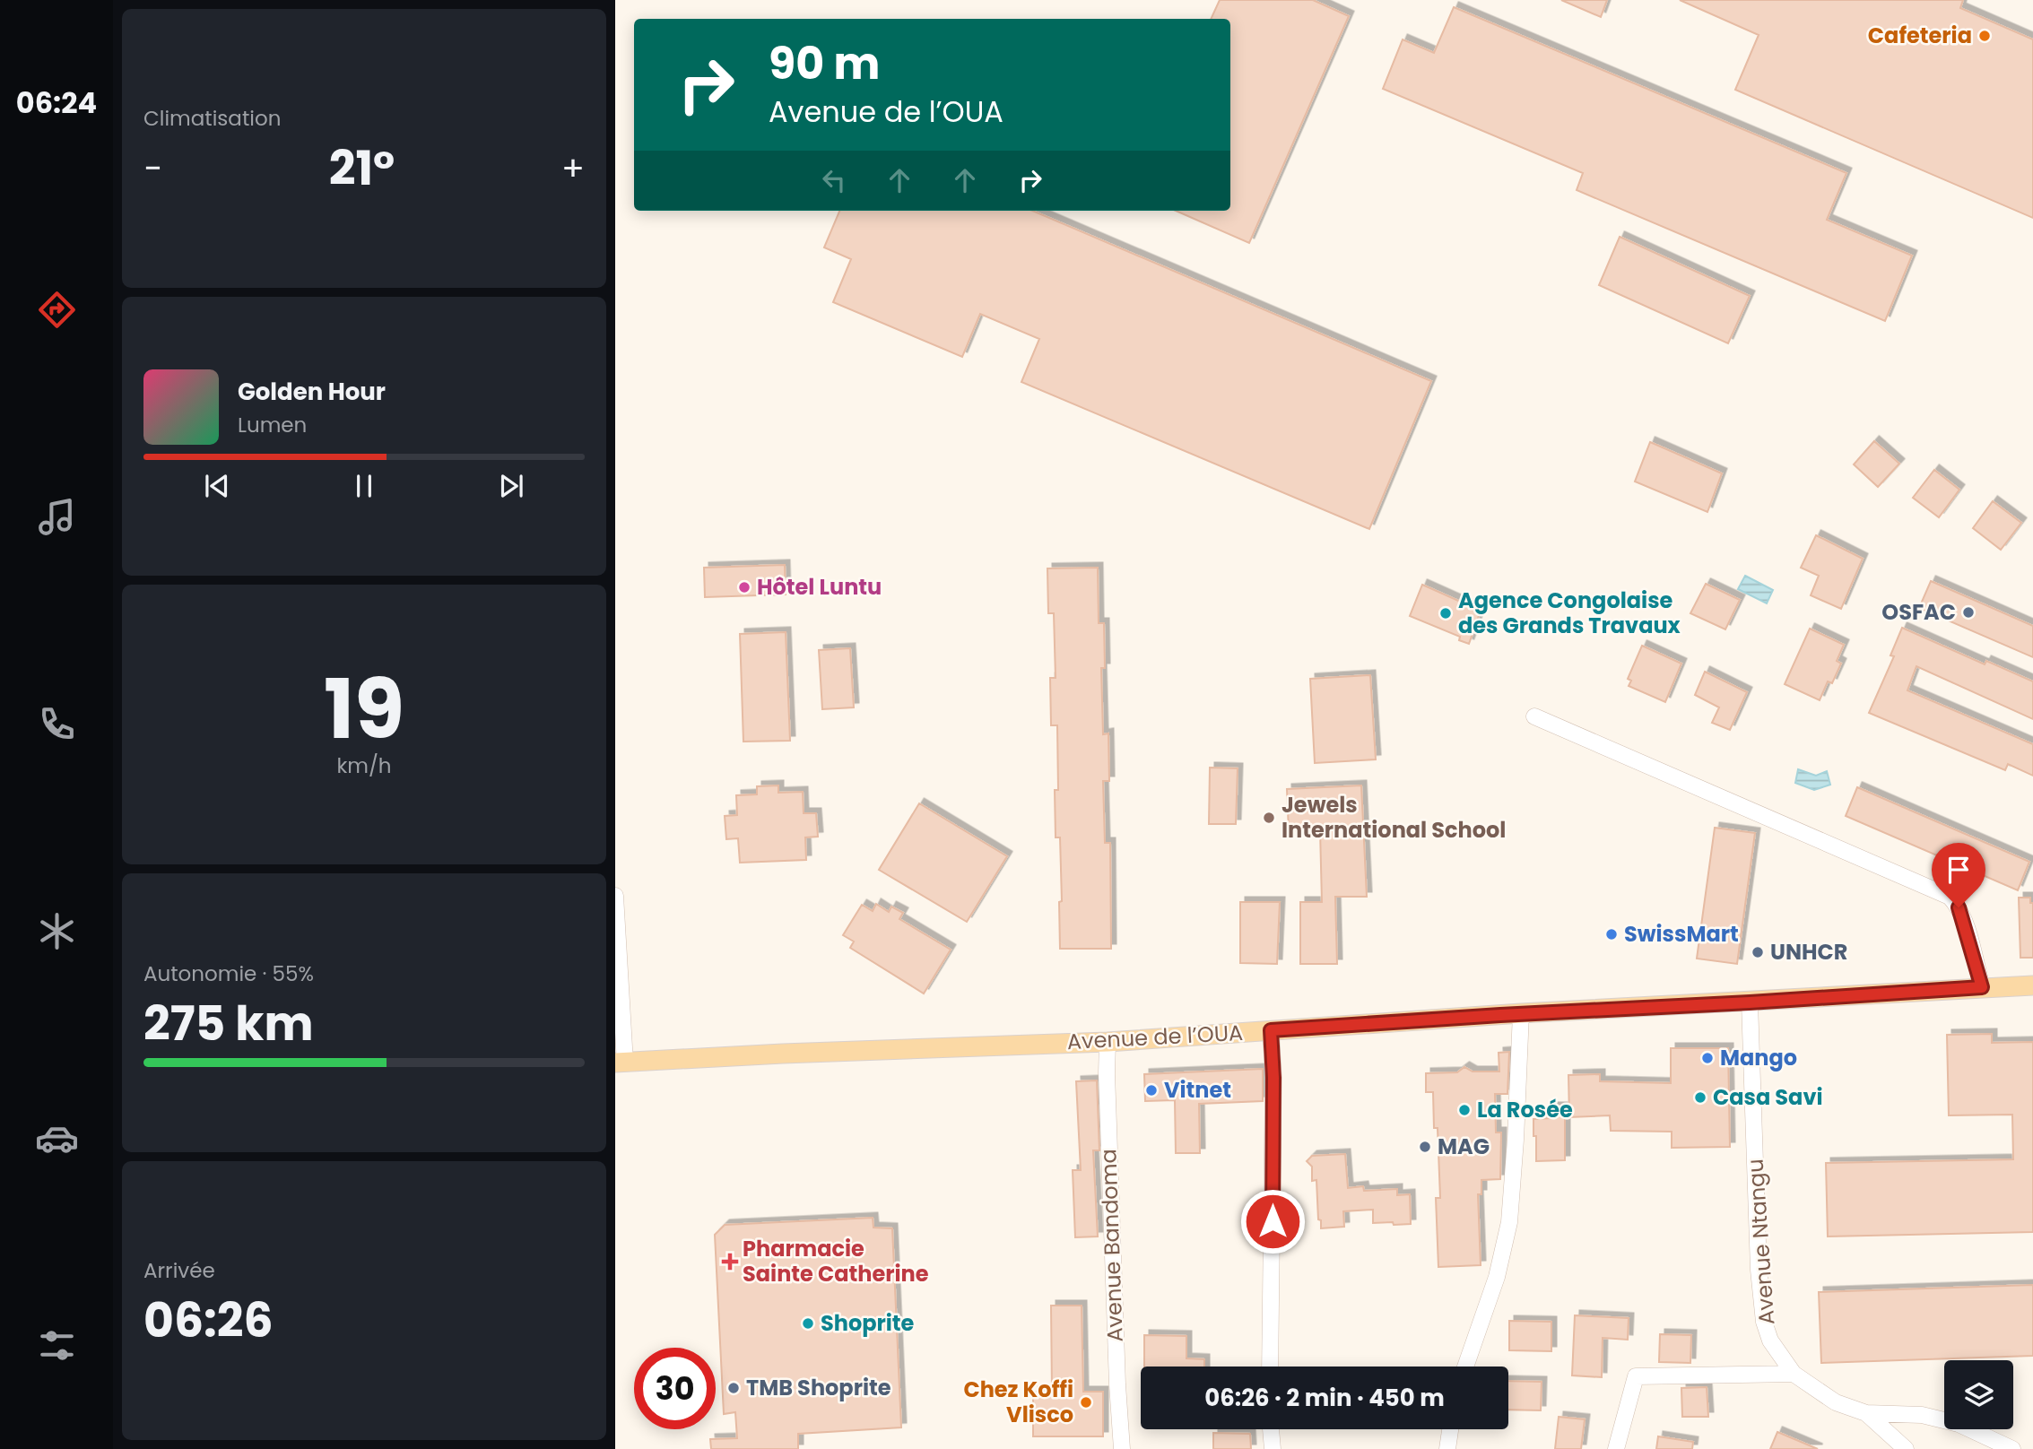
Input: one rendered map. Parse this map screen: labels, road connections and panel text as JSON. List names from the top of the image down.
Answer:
{
  "streets": {
    "main road": ["Avenue de l’OUA"],
    "street": ["Avenue Ntangu", "Avenue Bandoma"]
  },
  "crossings": [
    ["Avenue de l’OUA", "Avenue Ntangu"],
    ["Avenue de l’OUA", "Avenue Bandoma"]
  ],
  "places": {
    "other": [
      "Cafeteria",
      "Hôtel Luntu",
      "OSFAC",
      "Agence Congolaise des Grands Travaux",
      "Jewels International School",
      "SwissMart",
      "UNHCR",
      "Mango",
      "Vitnet",
      "Casa Savi",
      "La Rosée",
      "MAG",
      "Shoprite",
      "TMB Shoprite",
      "Chez Koffi Vlisco"
    ],
    "health": ["Pharmacie Sainte Catherine"]
  },
  "page": {
    "tabs": "06:24",
    "tile": [
      "Climatisation",
      ["19", "km/h"],
      ["Autonomie · 55%", "275 km"],
      ["Arrivée", "06:26"]
    ],
    "turn": ["90 m", "Avenue de l’OUA"],
    "heat": ["−", "21°", "+"],
    "song": ["Golden Hour", "Lumen"],
    "limit": "30",
    "trip": "06:26 · 2 min · 450 m"
  }
}
